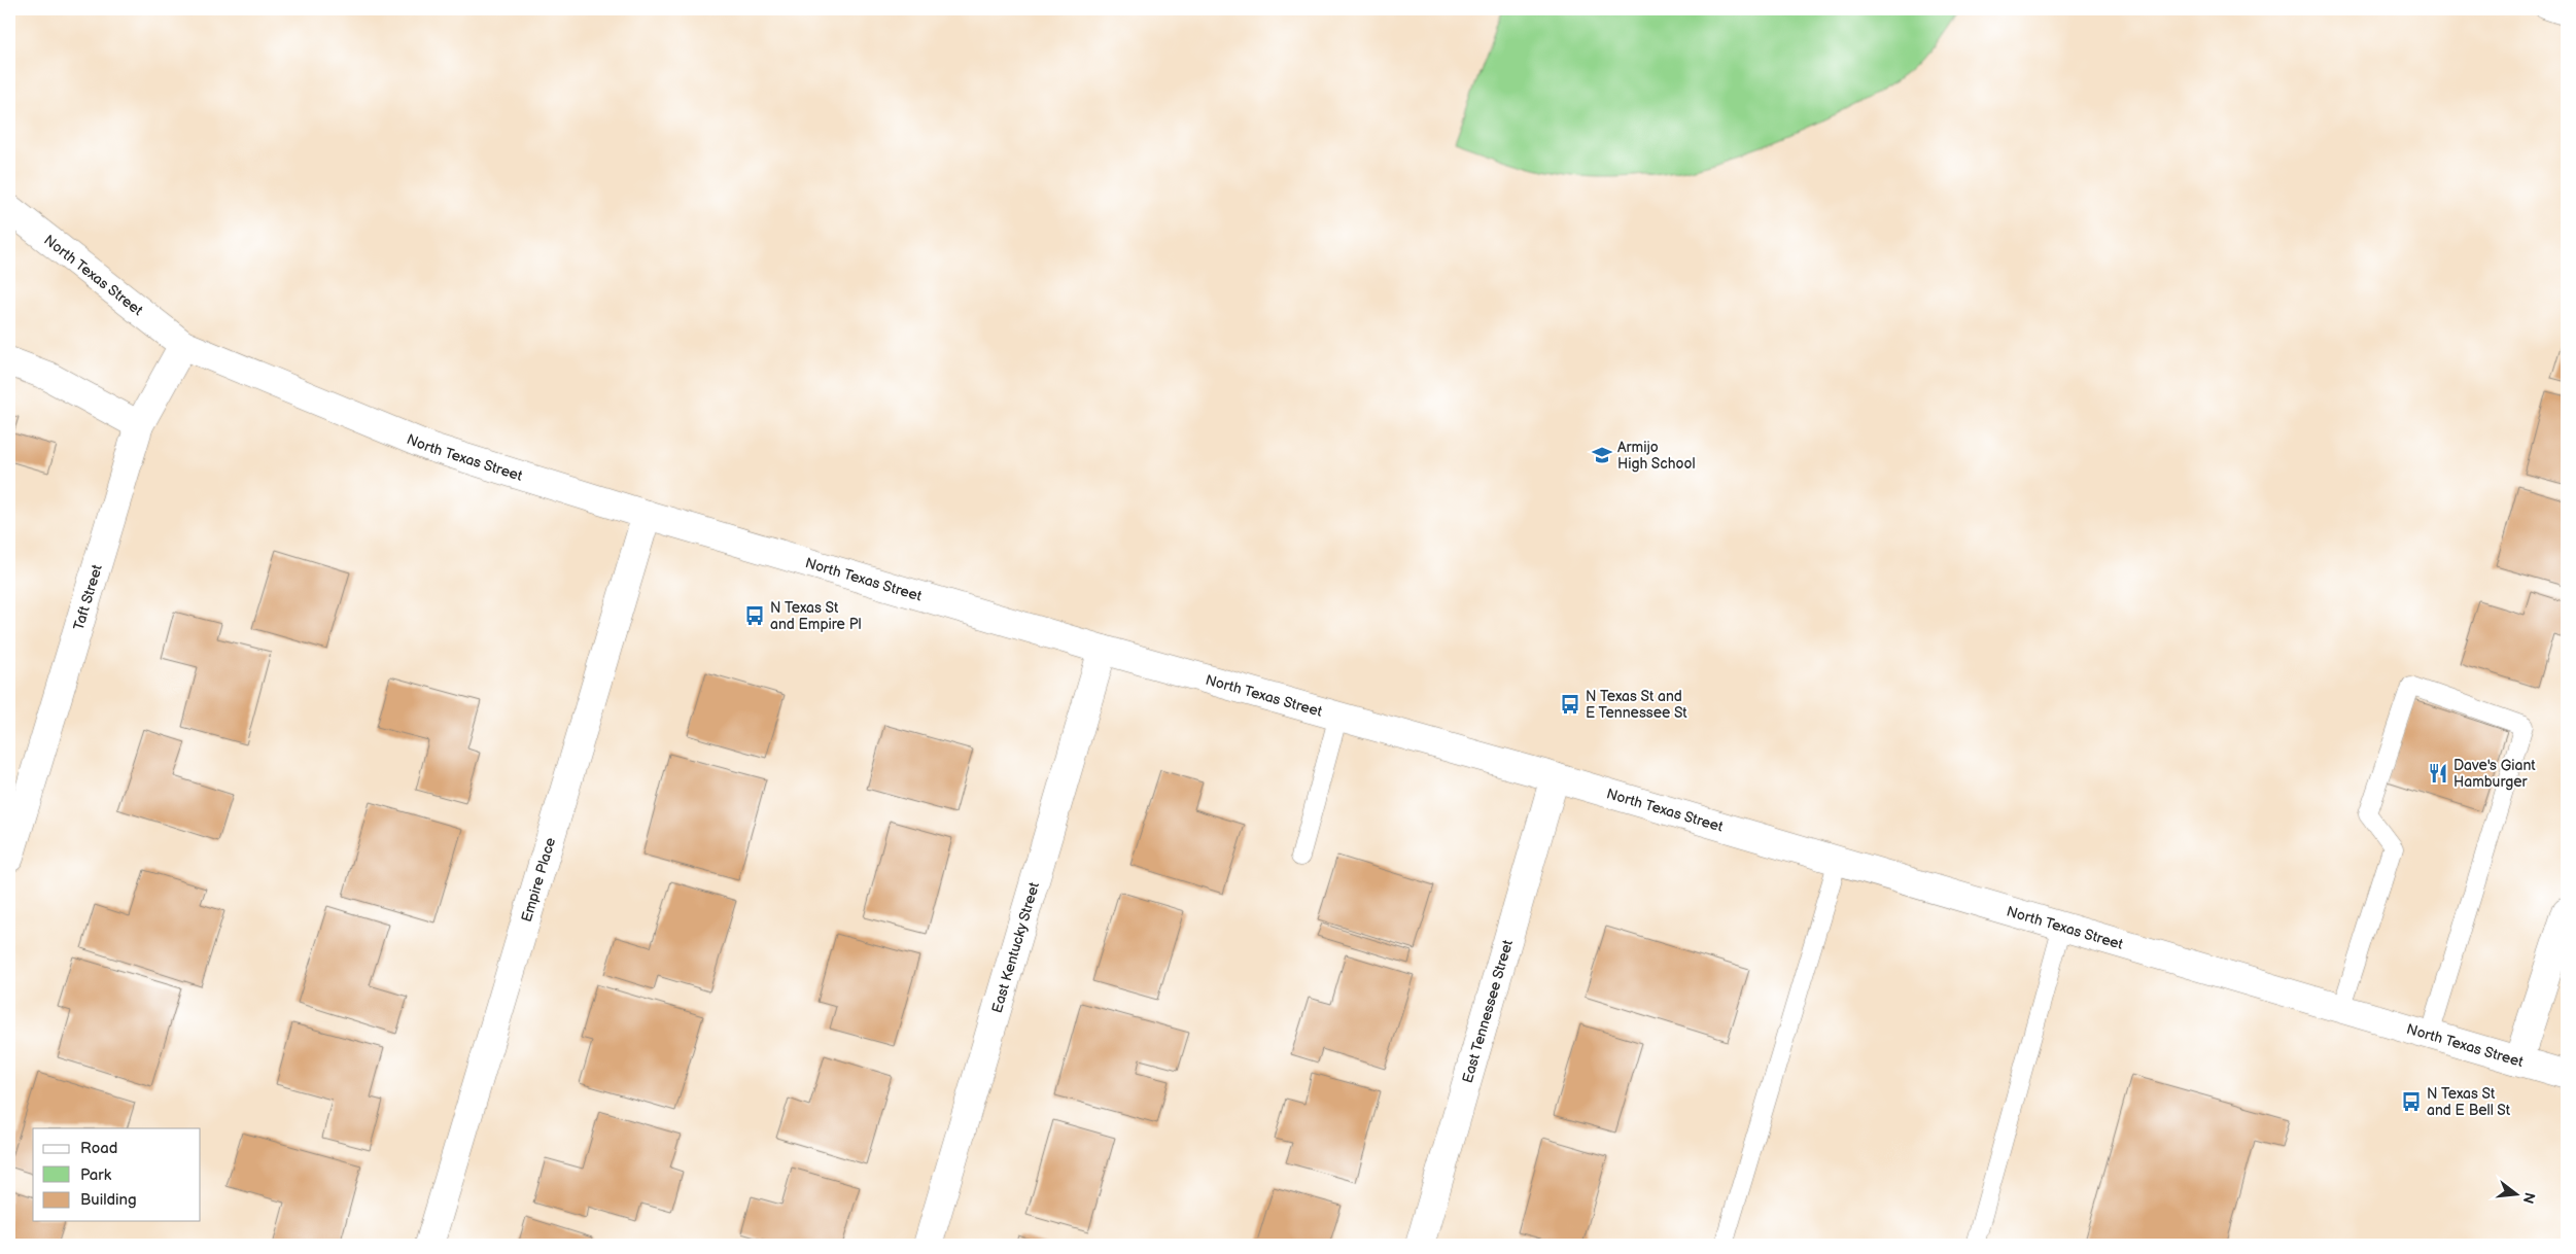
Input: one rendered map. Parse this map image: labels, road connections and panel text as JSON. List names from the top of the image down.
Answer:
{
  "streets": {
    "main road": [
      "North Texas Street",
      "Taft Street",
      "Empire Place",
      "East Kentucky Street",
      "East Tennessee Street"
    ]
  },
  "crossings": [
    ["North Texas Street", "Taft Street"],
    ["North Texas Street", "Empire Place"],
    ["North Texas Street", "East Kentucky Street"],
    ["North Texas Street", "East Tennessee Street"]
  ],
  "places": {
    "school or university": ["Armijo High School"],
    "bus stop": ["N Texas St and Empire Pl", "N Texas St and E Tennessee St", "N Texas St and E Bell St"],
    "restaurant": ["Dave's Giant Hamburger"]
  },
  "legend": ["Road", "Park", "Building"],
  "north": "right"
}
